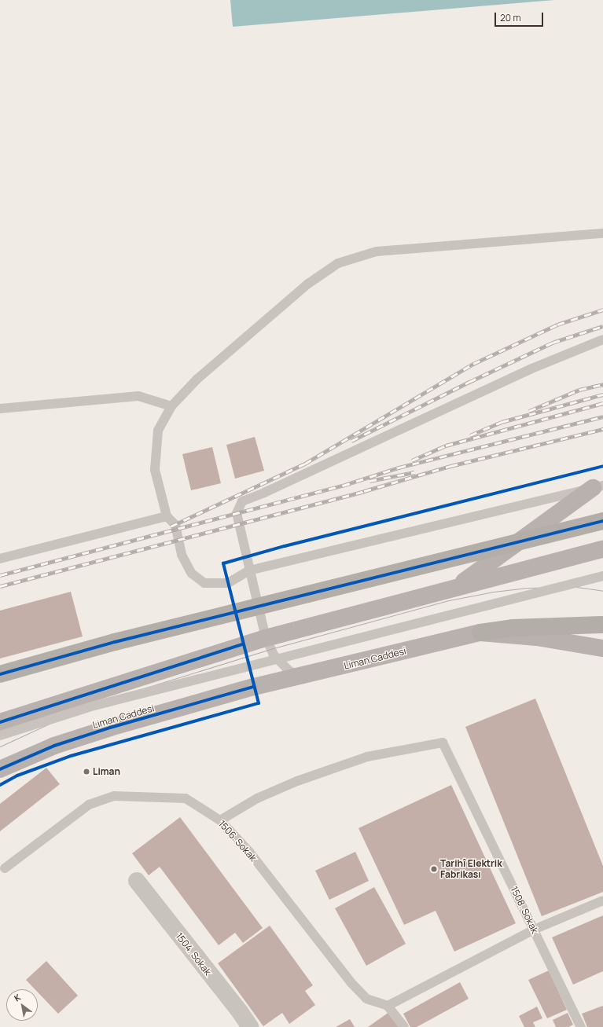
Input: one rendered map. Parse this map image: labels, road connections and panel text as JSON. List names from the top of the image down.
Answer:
{
  "streets": {
    "main road": ["Liman Caddesi"],
    "street": ["1504. Sokak"],
    "lane": ["1506. Sokak", "1508. Sokak"]
  },
  "crossings": [
    ["1506. Sokak", "1508. Sokak"]
  ],
  "places": ["Liman", "Tarihî Elektrik Fabrikası"],
  "scale_bar": "20 m",
  "north": "top left"
}
